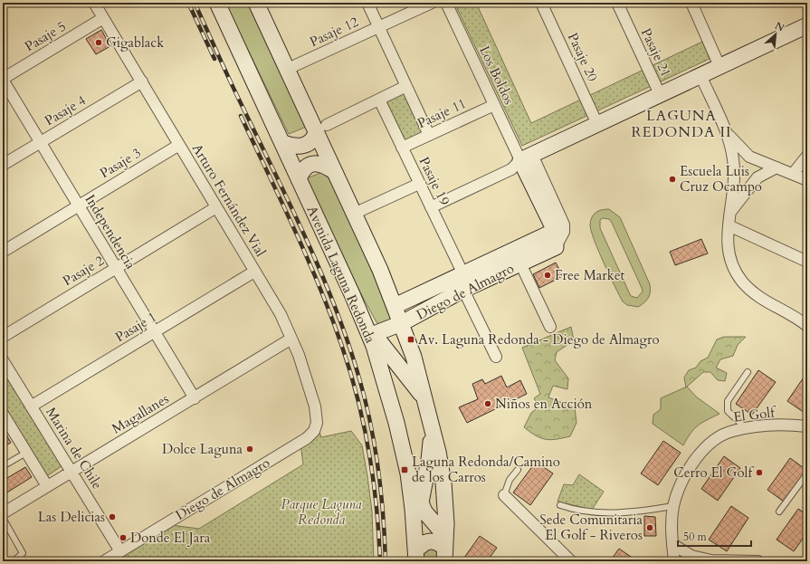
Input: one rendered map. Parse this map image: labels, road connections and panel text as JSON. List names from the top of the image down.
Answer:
{
  "streets": {
    "main road": ["Avenida Laguna Redonda", "Diego de Almagro"],
    "street": [
      "Pasaje 12",
      "Pasaje 5",
      "Pasaje 21",
      "Pasaje 20",
      "Los Boldos",
      "Pasaje 4",
      "Pasaje 11",
      "Pasaje 3",
      "Pasaje 19",
      "Arturo Fernández Vial",
      "Independencia",
      "Pasaje 2",
      "Pasaje 1",
      "Magallanes",
      "El Golf",
      "Marina de Chile"
    ]
  },
  "crossings": [
    ["Pasaje 12", "Pasaje 19"],
    ["Pasaje 5", "Arturo Fernández Vial"],
    ["Pasaje 5", "Independencia"],
    ["Los Boldos", "Pasaje 11"],
    ["Pasaje 4", "Arturo Fernández Vial"],
    ["Pasaje 4", "Independencia"],
    ["Pasaje 11", "Pasaje 19"],
    ["Pasaje 3", "Arturo Fernández Vial"],
    ["Pasaje 3", "Independencia"],
    ["Pasaje 19", "Diego de Almagro"],
    ["Arturo Fernández Vial", "Pasaje 2"],
    ["Arturo Fernández Vial", "Diego de Almagro"],
    ["Arturo Fernández Vial", "Pasaje 1"],
    ["Arturo Fernández Vial", "Magallanes"],
    ["Independencia", "Pasaje 2"],
    ["Independencia", "Pasaje 1"],
    ["Independencia", "Magallanes"],
    ["Diego de Almagro", "Marina de Chile"],
    ["Pasaje 1", "Marina de Chile"],
    ["Magallanes", "Marina de Chile"]
  ],
  "districts": ["LAGUNA REDONDA II"],
  "parks": ["Parque Laguna Redonda"],
  "places": {
    "other": [
      "Gigablack",
      "Escuela Luis Cruz Ocampo",
      "Free Market",
      "Niños en Acción",
      "Dolce Laguna",
      "Cerro El Golf",
      "Las Delicias",
      "Sede Comunitaria El Golf - Riveros",
      "Donde El Jara"
    ],
    "transit": ["Av. Laguna Redonda - Diego de Almagro", "Laguna Redonda/Camino de los Carros"]
  },
  "scale_bar": "50 m",
  "north": "top right"
}
